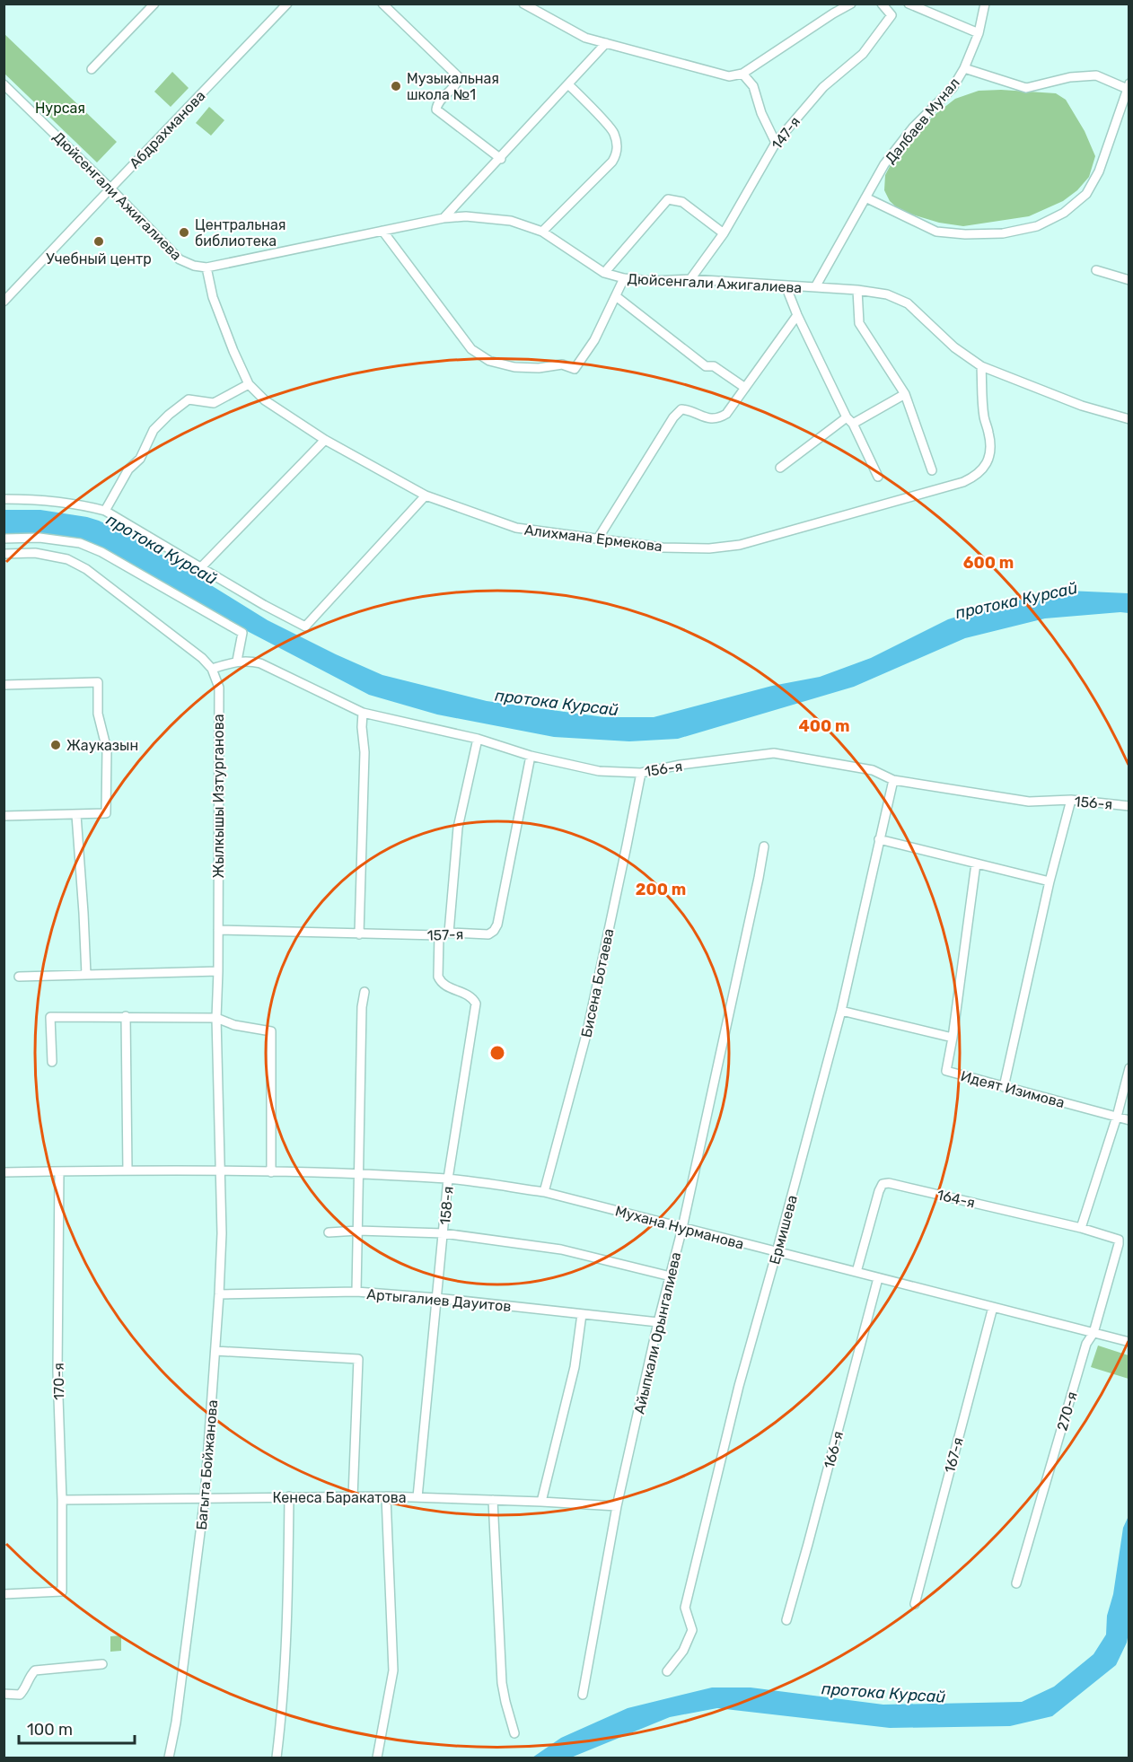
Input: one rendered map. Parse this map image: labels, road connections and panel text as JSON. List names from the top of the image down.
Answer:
{
  "streets": {
    "street": [
      "Далбаев Мунал",
      "Абдрахманова",
      "147-я",
      "Дюйсенгали Ажигалиева",
      "Алихмана Ермекова",
      "156-я",
      "Жылкышы Изтурганова",
      "157-я",
      "Бисена Ботаева",
      "Идеят Изимова",
      "164-я",
      "158-я",
      "Мухана Нурманова",
      "Ермишева",
      "Артыгалиев Дауитов",
      "Айыпкали Орынгалиева",
      "170-я",
      "270-я",
      "166-я",
      "167-я",
      "Багыта Бойжанова",
      "Кенеса Баракатова"
    ]
  },
  "crossings": [
    ["Далбаев Мунал", "Дюйсенгали Ажигалиева"],
    ["Абдрахманова", "Дюйсенгали Ажигалиева"],
    ["147-я", "Дюйсенгали Ажигалиева"],
    ["Дюйсенгали Ажигалиева", "Алихмана Ермекова"],
    ["156-я", "Жылкышы Изтурганова"],
    ["156-я", "157-я"],
    ["156-я", "Бисена Ботаева"],
    ["156-я", "Ермишева"],
    ["Жылкышы Изтурганова", "157-я"],
    ["Жылкышы Изтурганова", "Мухана Нурманова"],
    ["Жылкышы Изтурганова", "Багыта Бойжанова"],
    ["157-я", "158-я"],
    ["Бисена Ботаева", "Мухана Нурманова"],
    ["164-я", "Мухана Нурманова"],
    ["164-я", "270-я"],
    ["158-я", "Мухана Нурманова"],
    ["158-я", "Артыгалиев Дауитов"],
    ["158-я", "Кенеса Баракатова"],
    ["Мухана Нурманова", "Ермишева"],
    ["Мухана Нурманова", "Айыпкали Орынгалиева"],
    ["Мухана Нурманова", "170-я"],
    ["Мухана Нурманова", "270-я"],
    ["Мухана Нурманова", "166-я"],
    ["Мухана Нурманова", "167-я"],
    ["Мухана Нурманова", "Багыта Бойжанова"],
    ["Артыгалиев Дауитов", "Айыпкали Орынгалиева"],
    ["Артыгалиев Дауитов", "Багыта Бойжанова"],
    ["Айыпкали Орынгалиева", "Кенеса Баракатова"],
    ["170-я", "Кенеса Баракатова"],
    ["Багыта Бойжанова", "Кенеса Баракатова"]
  ],
  "water": ["протока Курсай"],
  "parks": ["Нурсая"],
  "places": [
    "Музыкальная школа №1",
    "Центральная библиотека",
    "Учебный центр",
    "Жауказын"
  ],
  "scale_bar": "100 m",
  "rings": ["600 m", "400 m", "200 m"]
}
